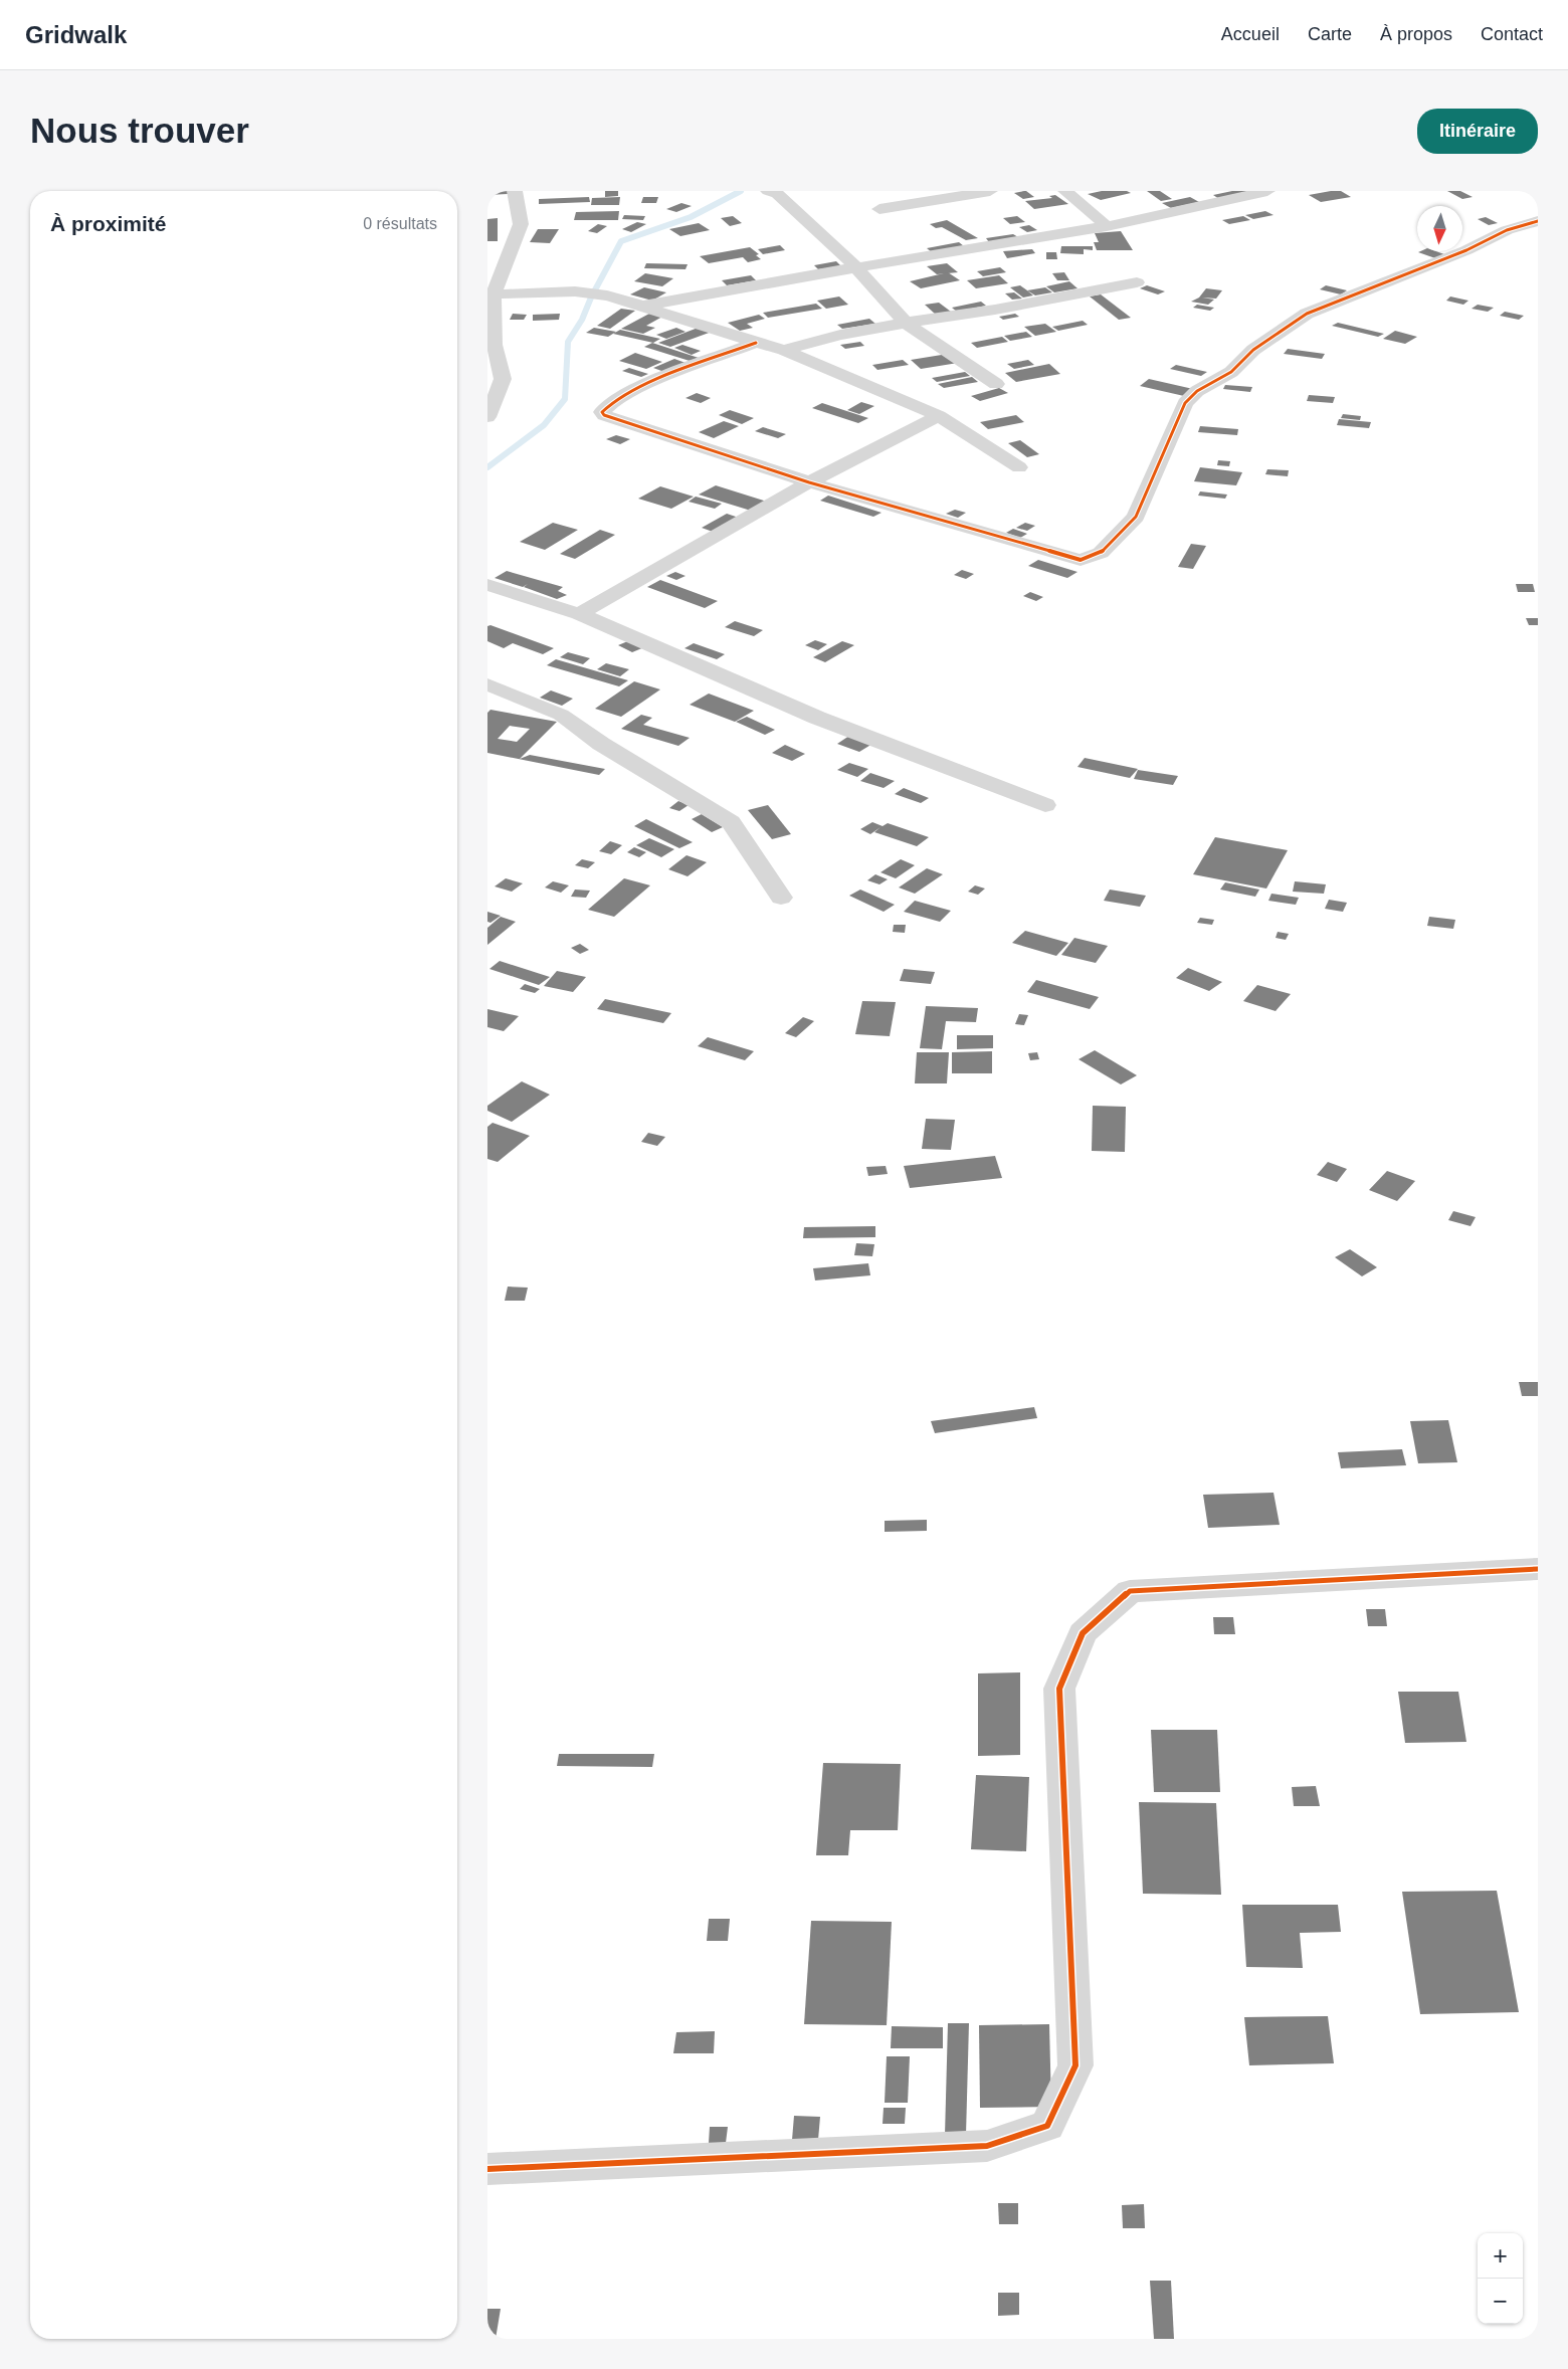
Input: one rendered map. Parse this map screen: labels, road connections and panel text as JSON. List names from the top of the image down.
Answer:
{
  "north": "bottom",
  "page": {
    "header": "Gridwalk",
    "nav": [
      "Accueil",
      "Carte",
      "À propos",
      "Contact"
    ],
    "buttons": "Itinéraire",
    "title": "Nous trouver",
    "heading": ["À proximité", "0 résultats"],
    "map_buttons": ["+", "−"]
  }
}
